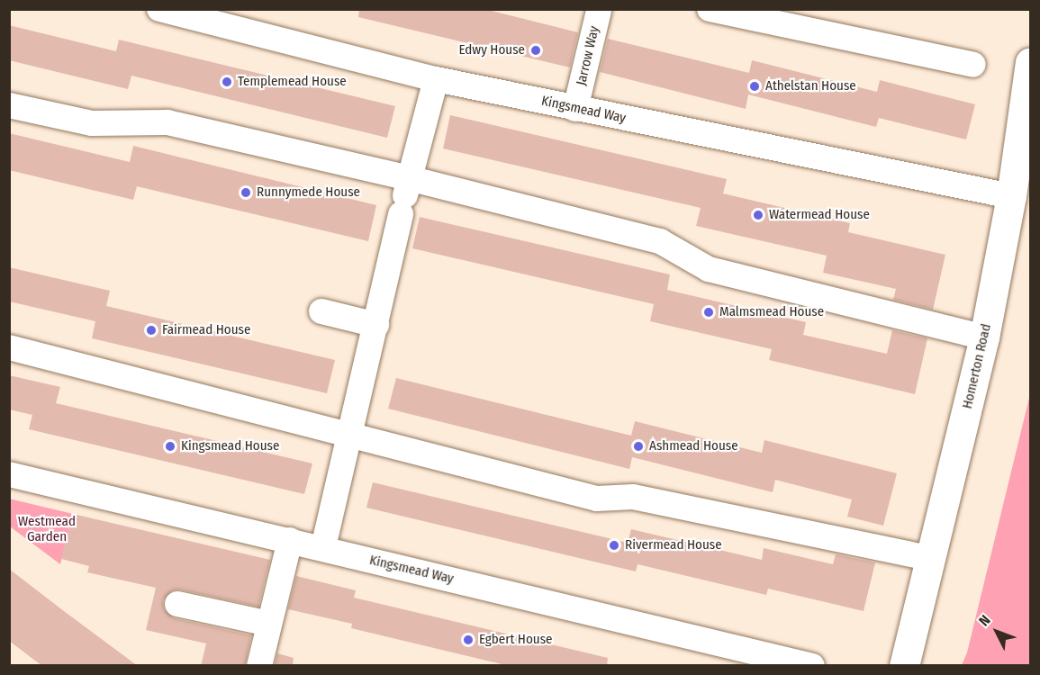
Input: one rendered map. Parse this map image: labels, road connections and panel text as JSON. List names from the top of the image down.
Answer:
{
  "streets": {
    "main road": ["Homerton Road"],
    "street": ["Jarrow Way", "Kingsmead Way"]
  },
  "crossings": [
    ["Jarrow Way", "Kingsmead Way"],
    ["Kingsmead Way", "Homerton Road"]
  ],
  "parks": ["Westmead Garden"],
  "places": [
    "Edwy House",
    "Templemead House",
    "Athelstan House",
    "Runnymede House",
    "Watermead House",
    "Malmsmead House",
    "Fairmead House",
    "Kingsmead House",
    "Ashmead House",
    "Rivermead House",
    "Egbert House"
  ],
  "north": "top left"
}
